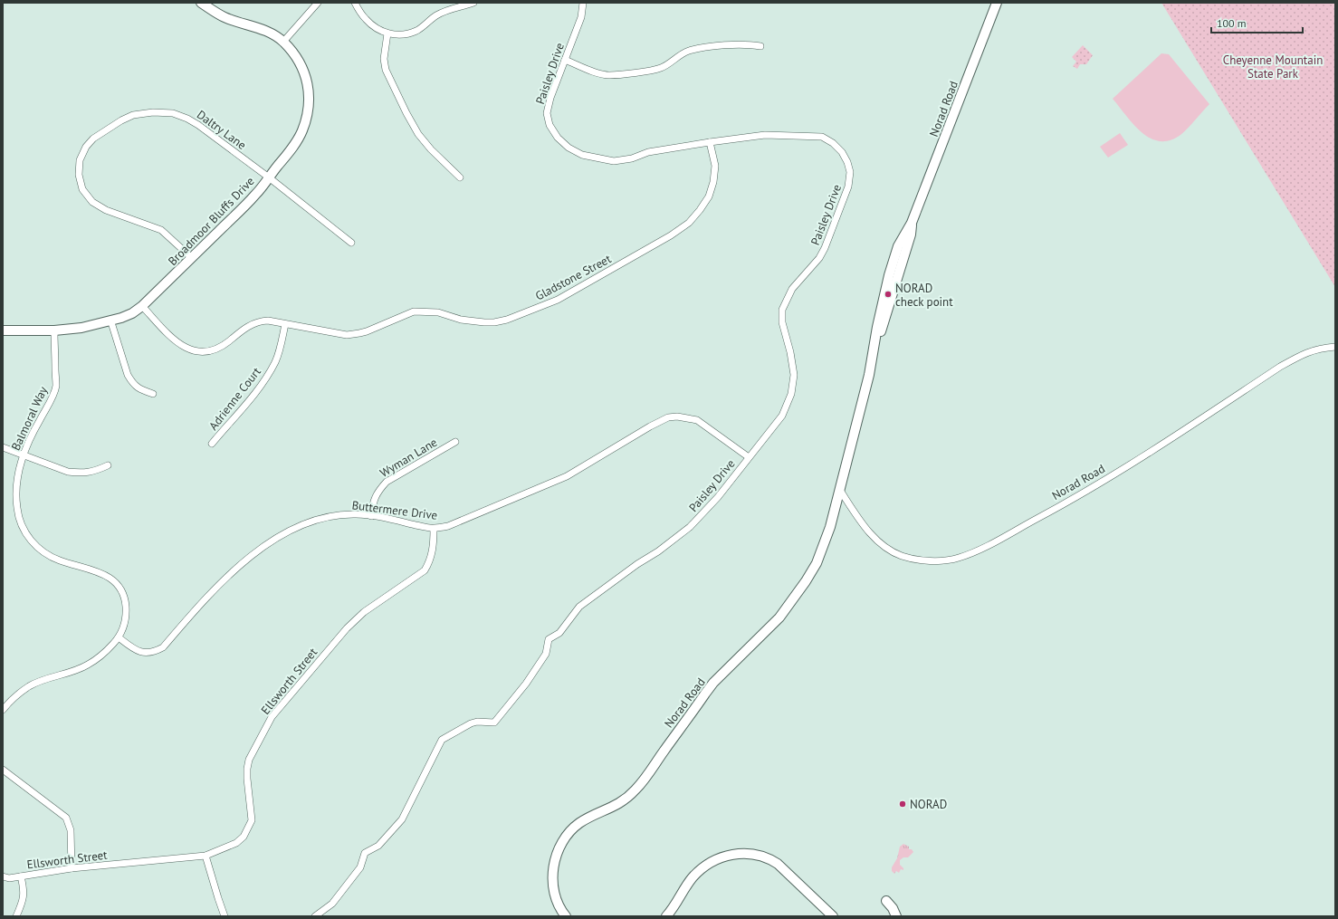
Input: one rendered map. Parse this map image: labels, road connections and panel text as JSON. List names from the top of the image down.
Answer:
{
  "streets": {
    "street": [
      "Paisley Drive",
      "Norad Road",
      "Daltry Lane",
      "Broadmoor Bluffs Drive",
      "Gladstone Street",
      "Adrienne Court",
      "Balmoral Way",
      "Wyman Lane",
      "Buttermere Drive",
      "Ellsworth Street"
    ]
  },
  "crossings": [
    ["Paisley Drive", "Gladstone Street"],
    ["Paisley Drive", "Buttermere Drive"],
    ["Daltry Lane", "Broadmoor Bluffs Drive"],
    ["Broadmoor Bluffs Drive", "Gladstone Street"],
    ["Broadmoor Bluffs Drive", "Balmoral Way"],
    ["Gladstone Street", "Adrienne Court"],
    ["Balmoral Way", "Buttermere Drive"],
    ["Wyman Lane", "Buttermere Drive"],
    ["Buttermere Drive", "Ellsworth Street"]
  ],
  "parks": ["Cheyenne Mountain State Park"],
  "places": ["NORAD check point", "NORAD"],
  "scale_bar": "100 m"
}
